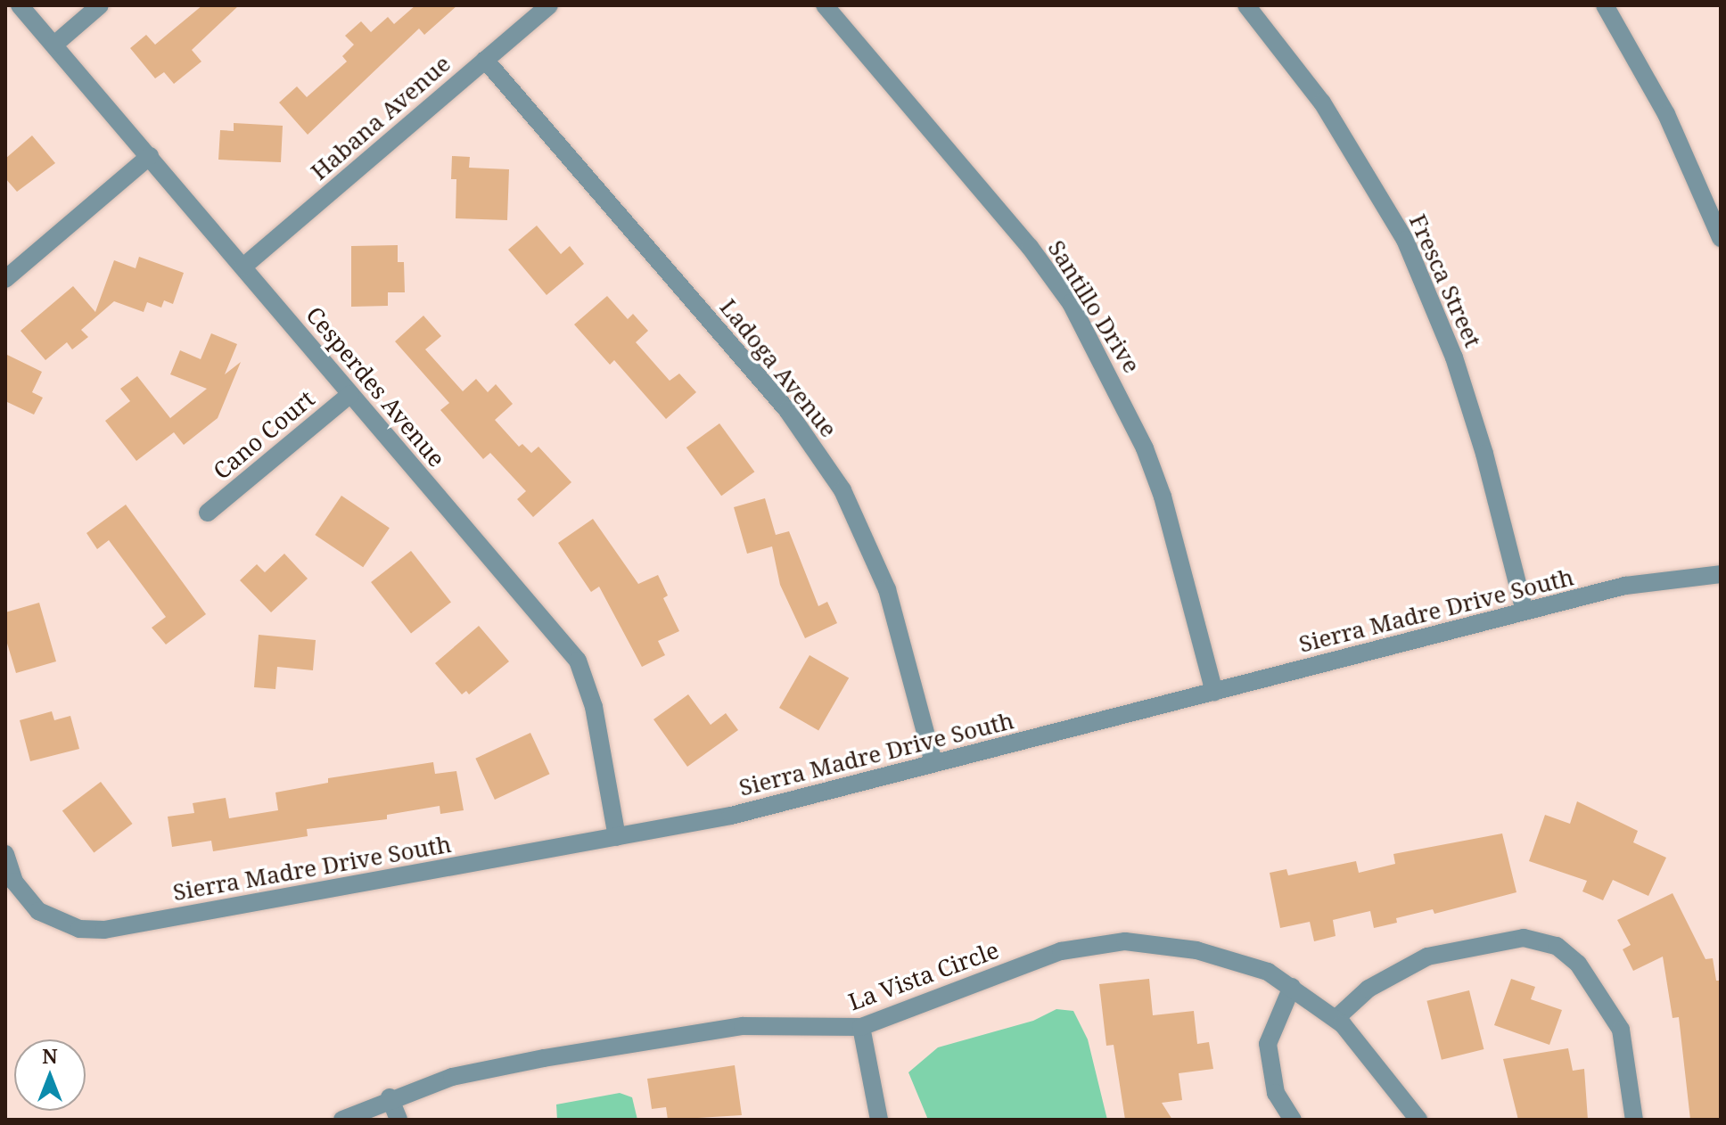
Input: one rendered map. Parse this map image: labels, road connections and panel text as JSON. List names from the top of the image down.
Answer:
{
  "streets": {
    "street": [
      "Habana Avenue",
      "Fresca Street",
      "Santillo Drive",
      "Ladoga Avenue",
      "Cesperdes Avenue",
      "Cano Court",
      "Sierra Madre Drive South",
      "La Vista Circle"
    ]
  },
  "crossings": [
    ["Habana Avenue", "Ladoga Avenue"],
    ["Habana Avenue", "Cesperdes Avenue"],
    ["Fresca Street", "Sierra Madre Drive South"],
    ["Santillo Drive", "Sierra Madre Drive South"],
    ["Ladoga Avenue", "Sierra Madre Drive South"],
    ["Cesperdes Avenue", "Cano Court"],
    ["Cesperdes Avenue", "Sierra Madre Drive South"]
  ],
  "north": "top"
}
